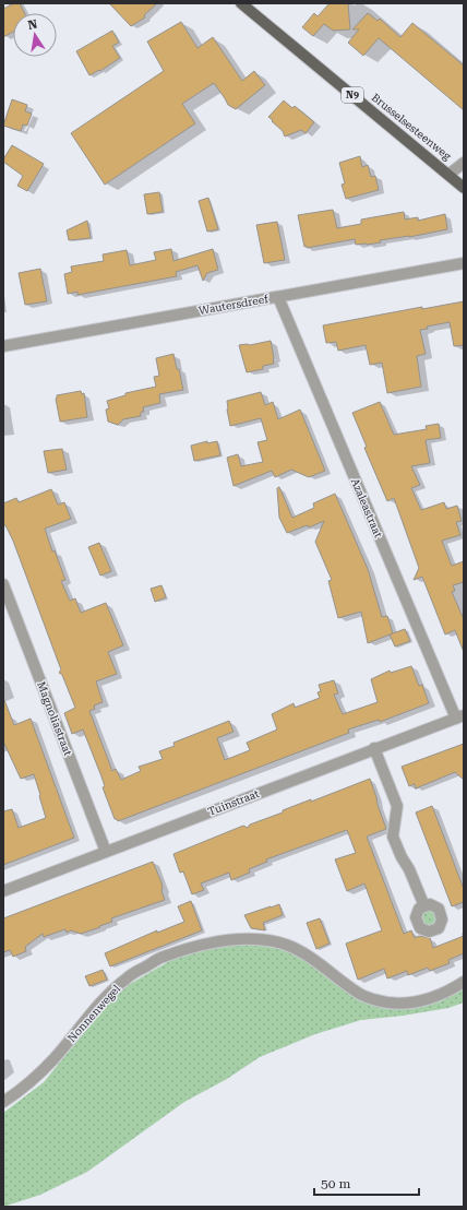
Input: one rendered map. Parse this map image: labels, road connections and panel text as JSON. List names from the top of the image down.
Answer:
{
  "streets": {
    "main road": ["N9", "Brusselsesteenweg"],
    "street": [
      "Wautersdreef",
      "Azaleastraat",
      "Magnoliastraat",
      "Tuinstraat",
      "Nonnenwegel"
    ]
  },
  "crossings": [
    ["Wautersdreef", "Azaleastraat"],
    ["Azaleastraat", "Tuinstraat"],
    ["Magnoliastraat", "Tuinstraat"]
  ],
  "scale_bar": "50 m",
  "north": "top"
}
